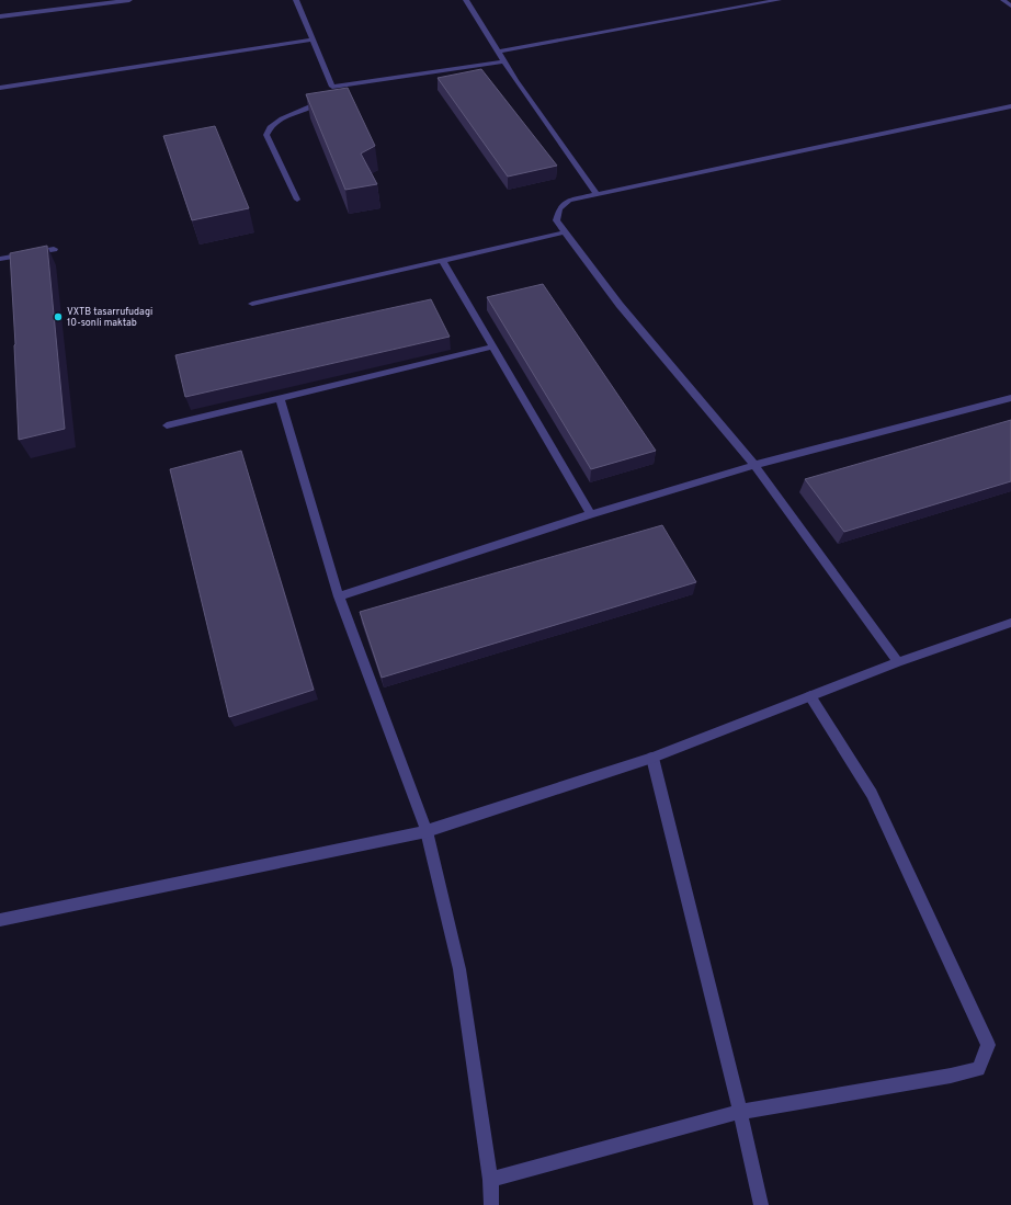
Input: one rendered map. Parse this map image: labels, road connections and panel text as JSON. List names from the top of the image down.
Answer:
{
  "places": ["VXTB tasarrufudagi 10-sonli maktab"]
}
